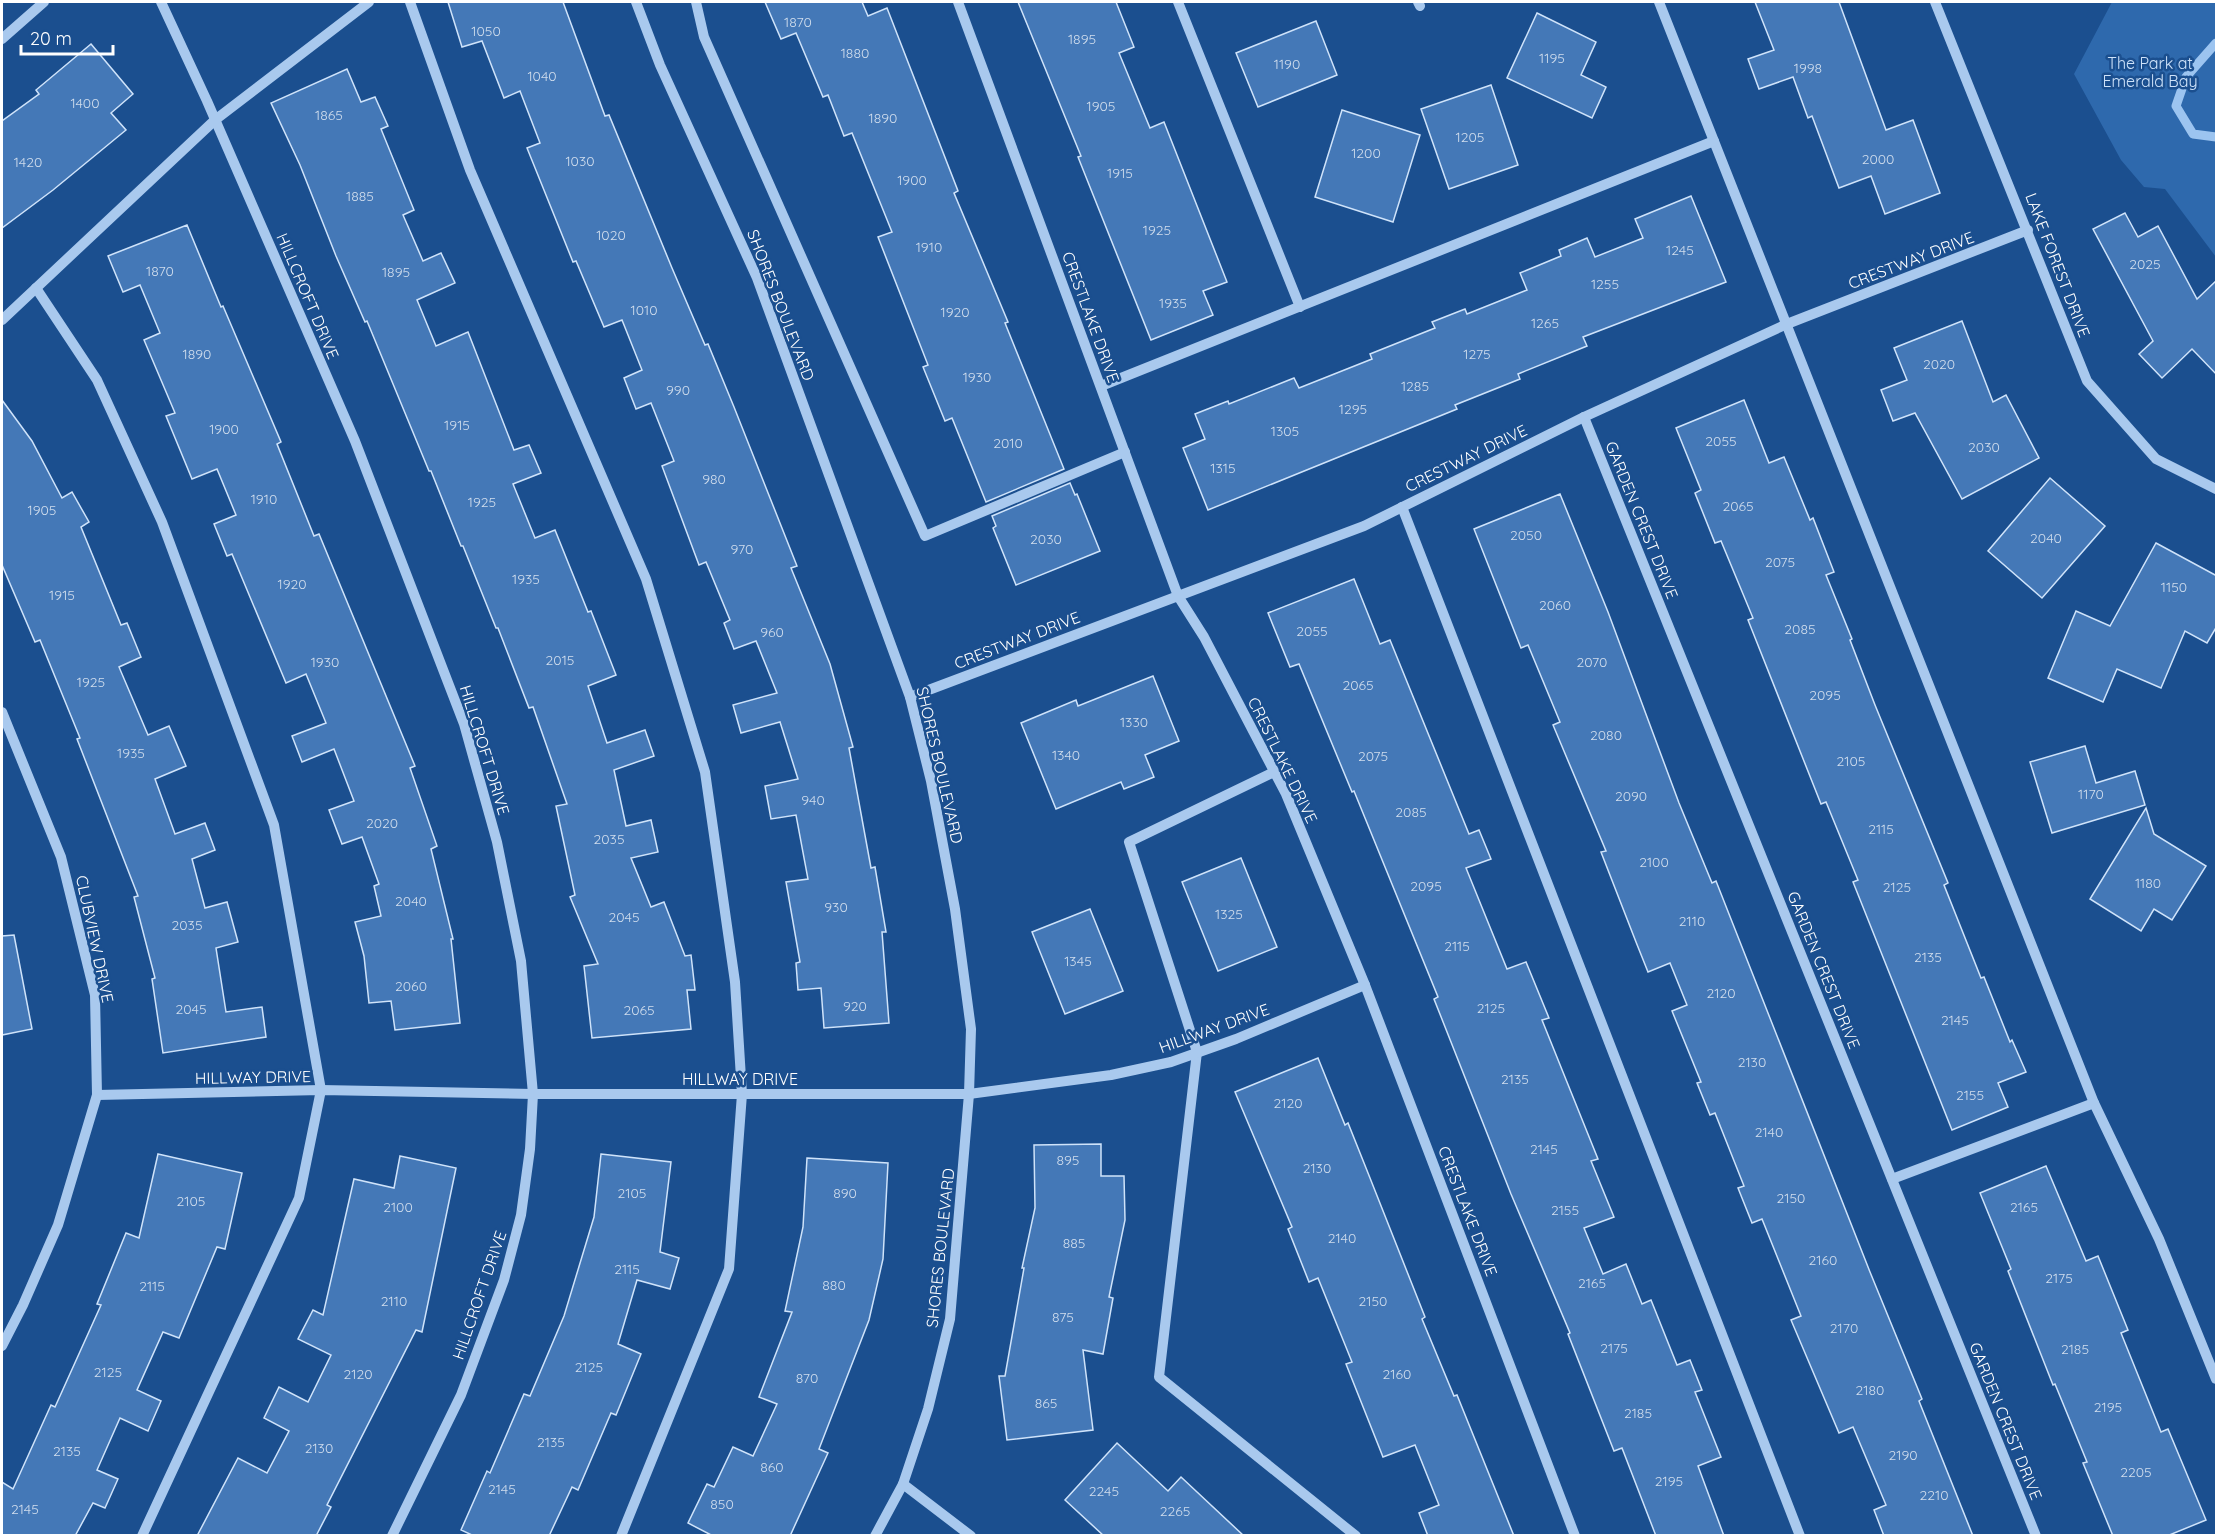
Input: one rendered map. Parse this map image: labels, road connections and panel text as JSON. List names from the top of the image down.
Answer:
{
  "streets": {
    "street": [
      "CRESTWAY DRIVE",
      "LAKE FOREST DRIVE",
      "HILLCROFT DRIVE",
      "SHORES BOULEVARD",
      "CRESTLAKE DRIVE",
      "GARDEN CREST DRIVE",
      "CLUBVIEW DRIVE",
      "HILLWAY DRIVE"
    ]
  },
  "crossings": [
    ["CRESTWAY DRIVE", "LAKE FOREST DRIVE"],
    ["CRESTWAY DRIVE", "SHORES BOULEVARD"],
    ["CRESTWAY DRIVE", "CRESTLAKE DRIVE"],
    ["CRESTWAY DRIVE", "GARDEN CREST DRIVE"],
    ["HILLCROFT DRIVE", "HILLWAY DRIVE"],
    ["SHORES BOULEVARD", "HILLWAY DRIVE"],
    ["CRESTLAKE DRIVE", "HILLWAY DRIVE"],
    ["CLUBVIEW DRIVE", "HILLWAY DRIVE"]
  ],
  "parks": ["The Park at Emerald Bay"],
  "house_numbers": [
    "1870",
    "1050",
    "1895",
    "1880",
    "1195",
    "1190",
    "1998",
    "1040",
    "1400",
    "1905",
    "1865",
    "1890",
    "1205",
    "1200",
    "2000",
    "1030",
    "1420",
    "1915",
    "1900",
    "1885",
    "1925",
    "1020",
    "1910",
    "1245",
    "2025",
    "1870",
    "1895",
    "1255",
    "1935",
    "1010",
    "1920",
    "1265",
    "1890",
    "1275",
    "2020",
    "1930",
    "1285",
    "990",
    "1295",
    "1915",
    "1900",
    "1305",
    "2055",
    "2010",
    "2030",
    "1315",
    "980",
    "1910",
    "1925",
    "2065",
    "1905",
    "2050",
    "2040",
    "2030",
    "970",
    "2075",
    "1935",
    "1920",
    "1150",
    "1915",
    "2060",
    "2085",
    "2055",
    "960",
    "2015",
    "1930",
    "2070",
    "1925",
    "2065",
    "2095",
    "1330",
    "2080",
    "1935",
    "1340",
    "2075",
    "2105",
    "1170",
    "2090",
    "940",
    "2085",
    "2020",
    "2115",
    "2035",
    "2100",
    "1180",
    "2095",
    "2125",
    "2040",
    "930",
    "1325",
    "2045",
    "2110",
    "2035",
    "2115",
    "2135",
    "1345",
    "2060",
    "2120",
    "920",
    "2125",
    "2045",
    "2065",
    "2145",
    "2130",
    "2135",
    "2155",
    "2120",
    "2140",
    "2145",
    "895",
    "2130",
    "2105",
    "890",
    "2150",
    "2105",
    "2100",
    "2165",
    "2155",
    "2140",
    "885",
    "2160",
    "2115",
    "2175",
    "2165",
    "880",
    "2115",
    "2110",
    "2150",
    "875",
    "2170",
    "2175",
    "2185",
    "2125",
    "2125",
    "2120",
    "2160",
    "870",
    "2180",
    "865",
    "2195",
    "2185",
    "2135",
    "2130",
    "2135",
    "2190",
    "860",
    "2205",
    "2195",
    "2145",
    "2245",
    "2210",
    "850",
    "2145",
    "2265"
  ],
  "scale_bar": "20 m"
}
